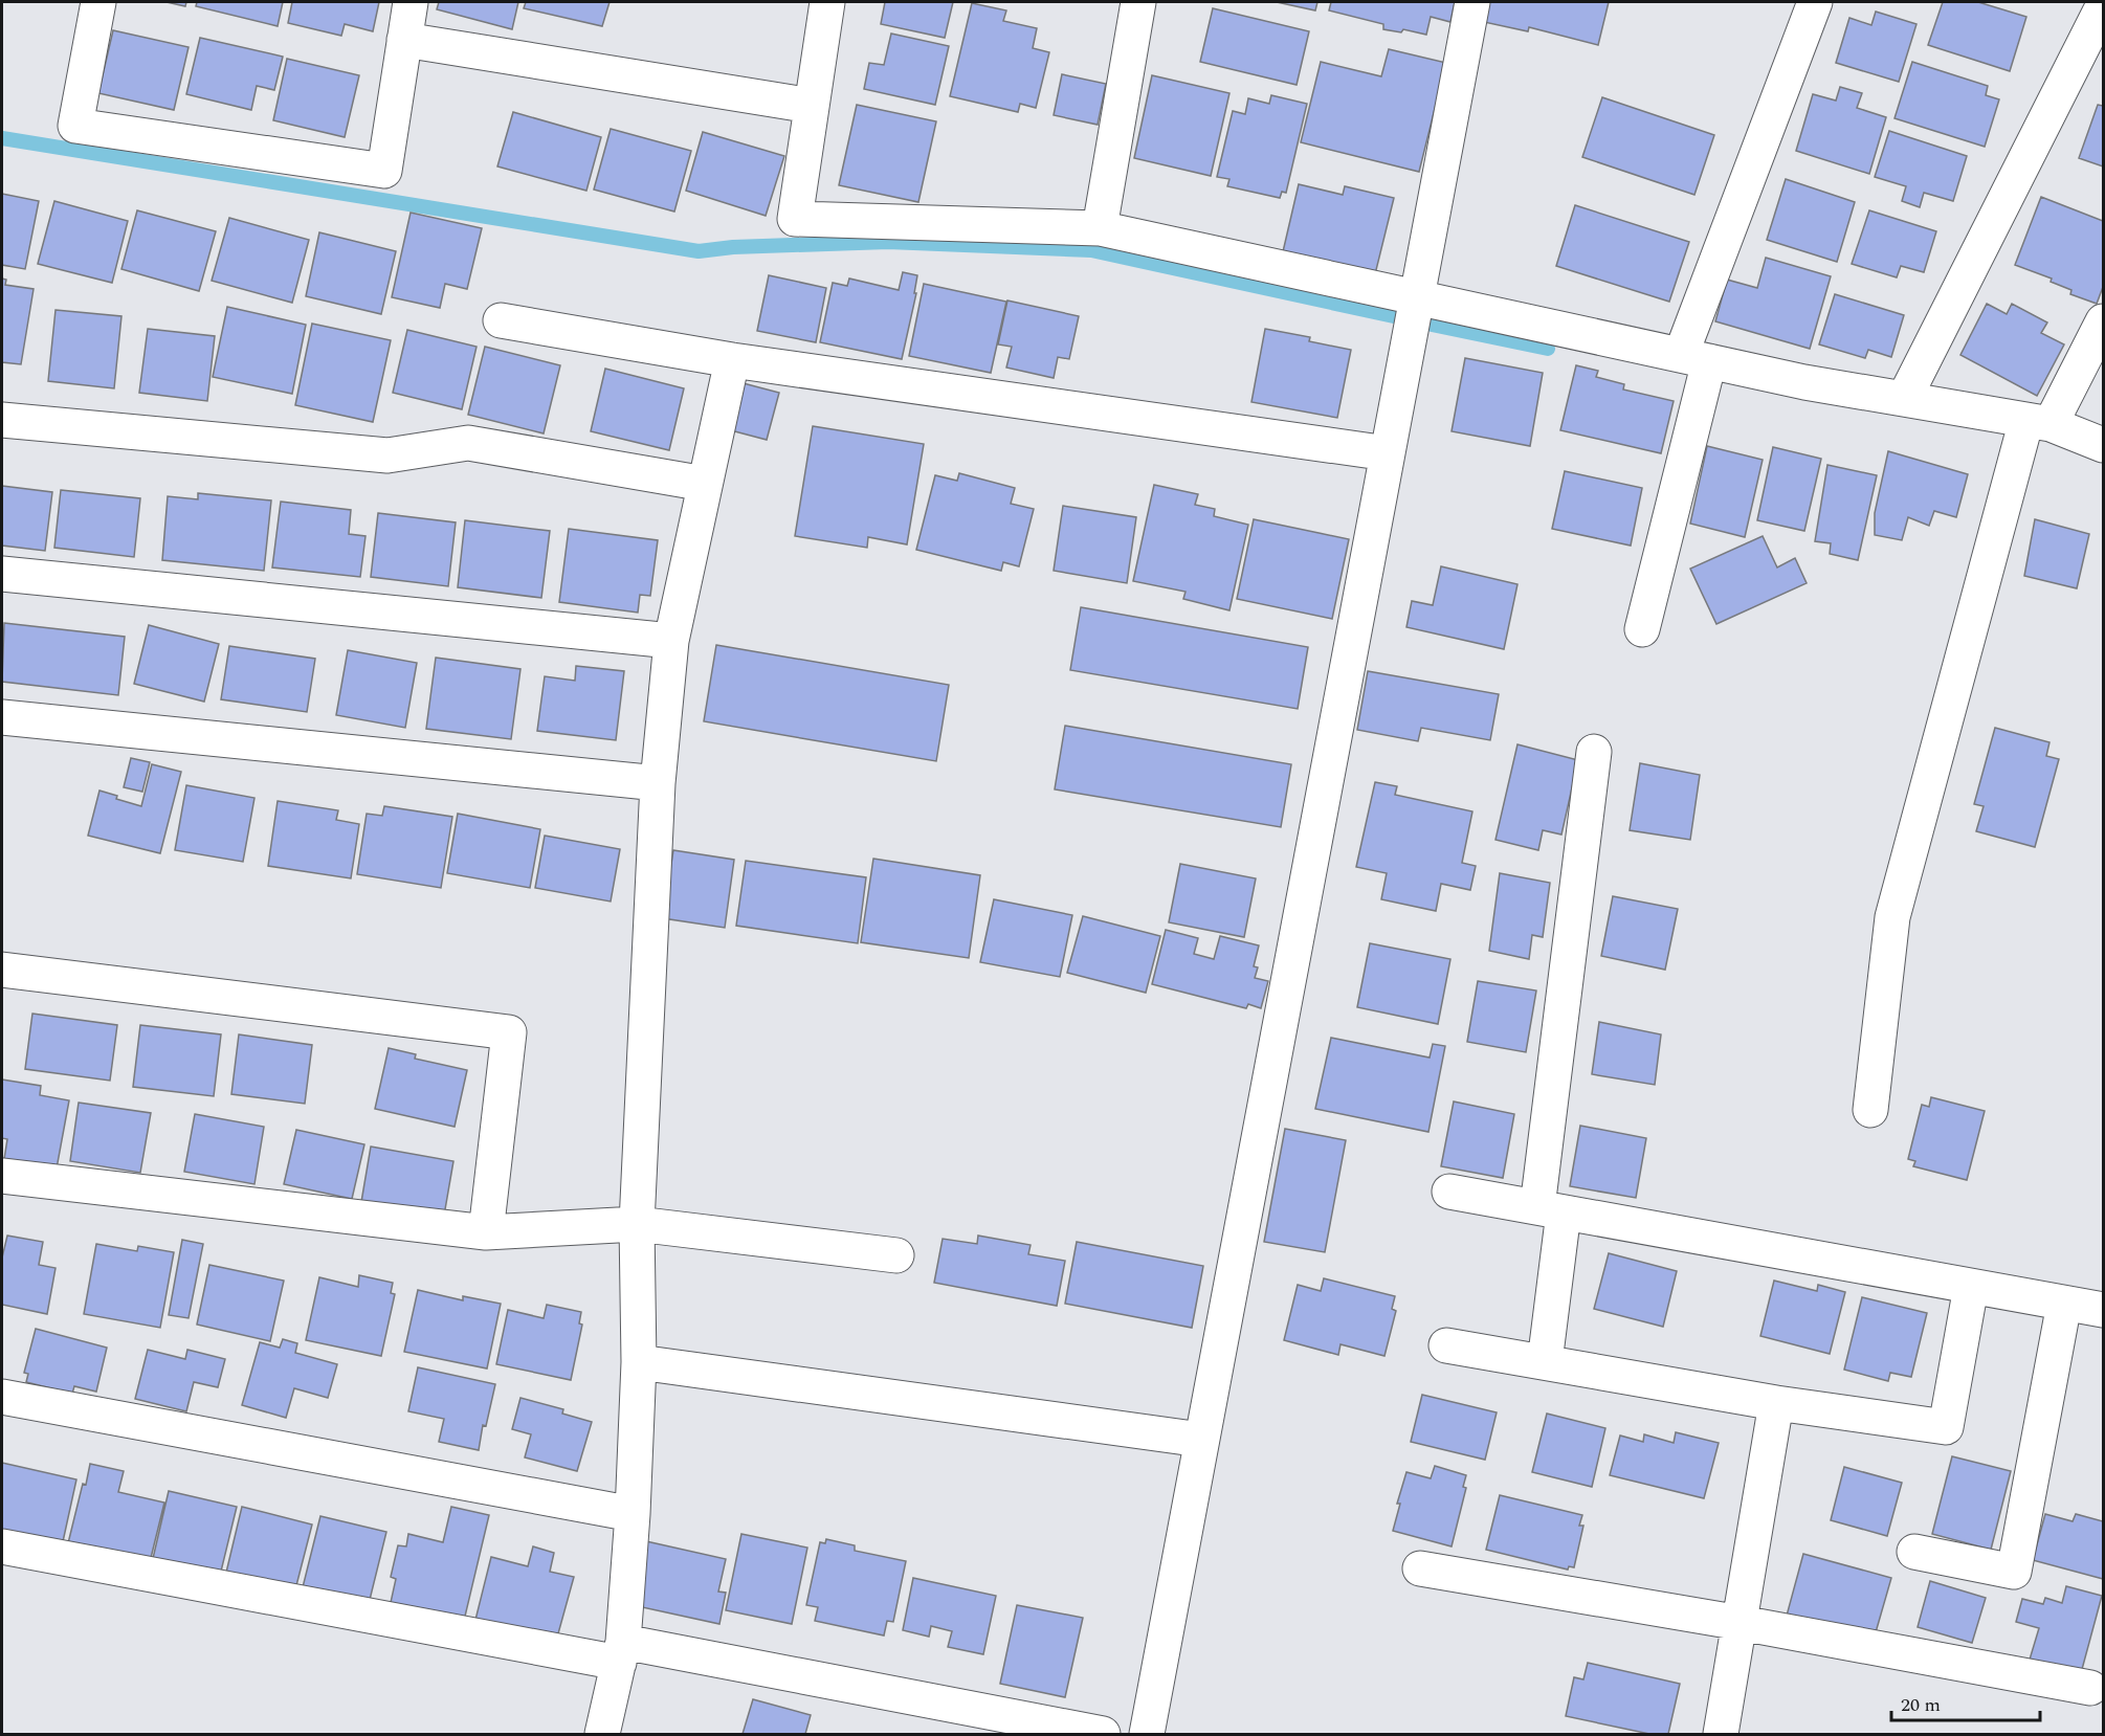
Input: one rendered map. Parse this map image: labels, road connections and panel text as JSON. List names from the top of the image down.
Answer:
{
  "scale_bar": "20 m"
}
